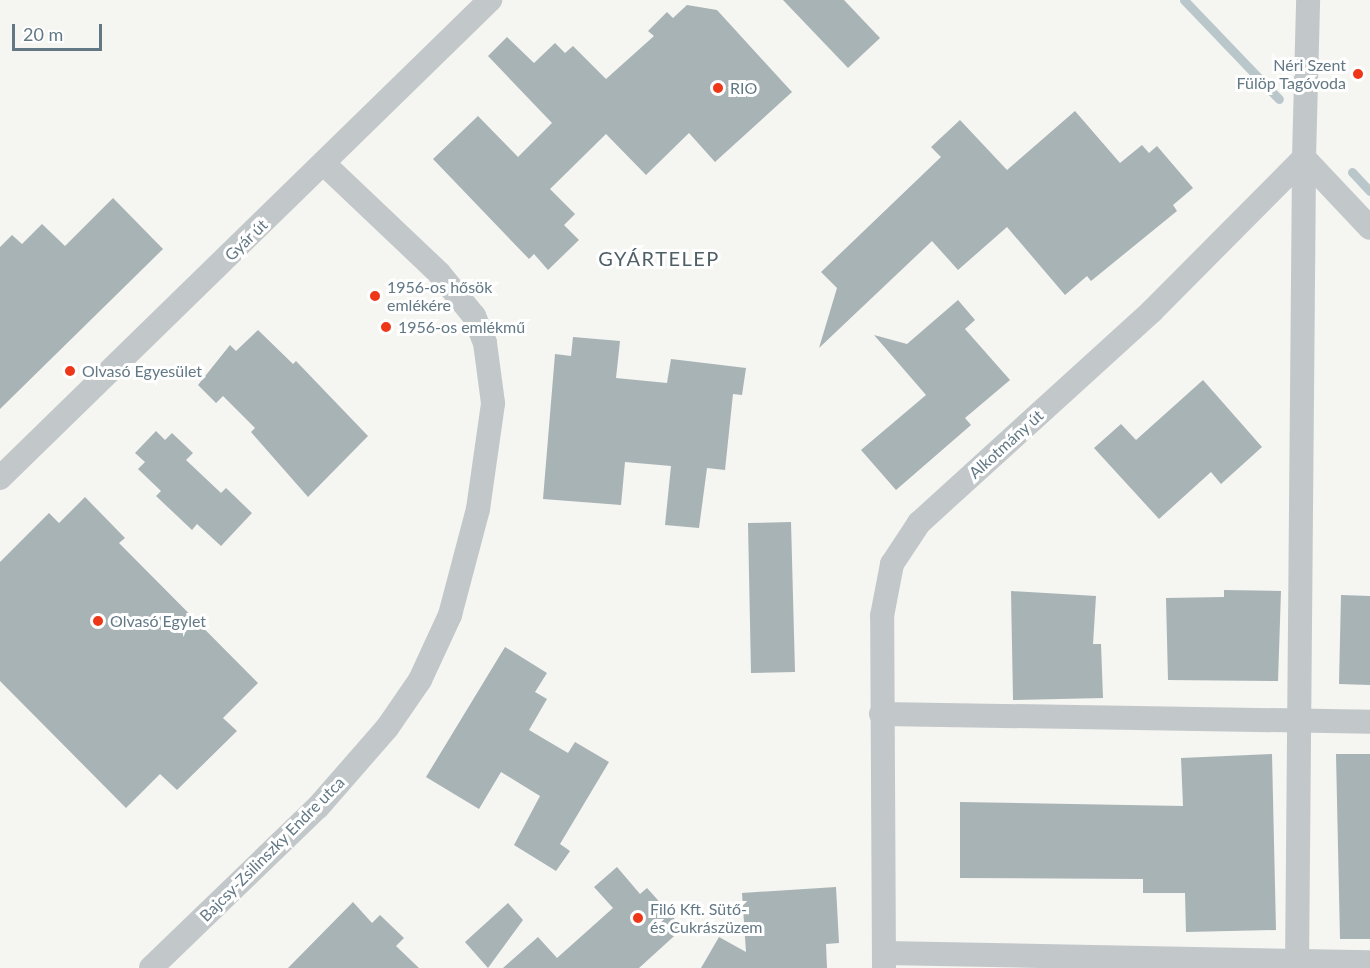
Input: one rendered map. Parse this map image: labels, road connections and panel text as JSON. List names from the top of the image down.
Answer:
{
  "streets": {
    "street": ["Gyár út", "Alkotmány út", "Bajcsy-Zsilinszky Endre utca"]
  },
  "crossings": [
    ["Gyár út", "Bajcsy-Zsilinszky Endre utca"]
  ],
  "districts": ["GYÁRTELEP"],
  "places": [
    "Néri Szent Fülöp Tagóvoda",
    "RIO",
    "1956-os hősök emlékére",
    "1956-os emlékmű",
    "Olvasó Egyesület",
    "Olvasó Egylet",
    "Filó Kft. Sütő- és Cukrászüzem"
  ],
  "scale_bar": "20 m"
}
